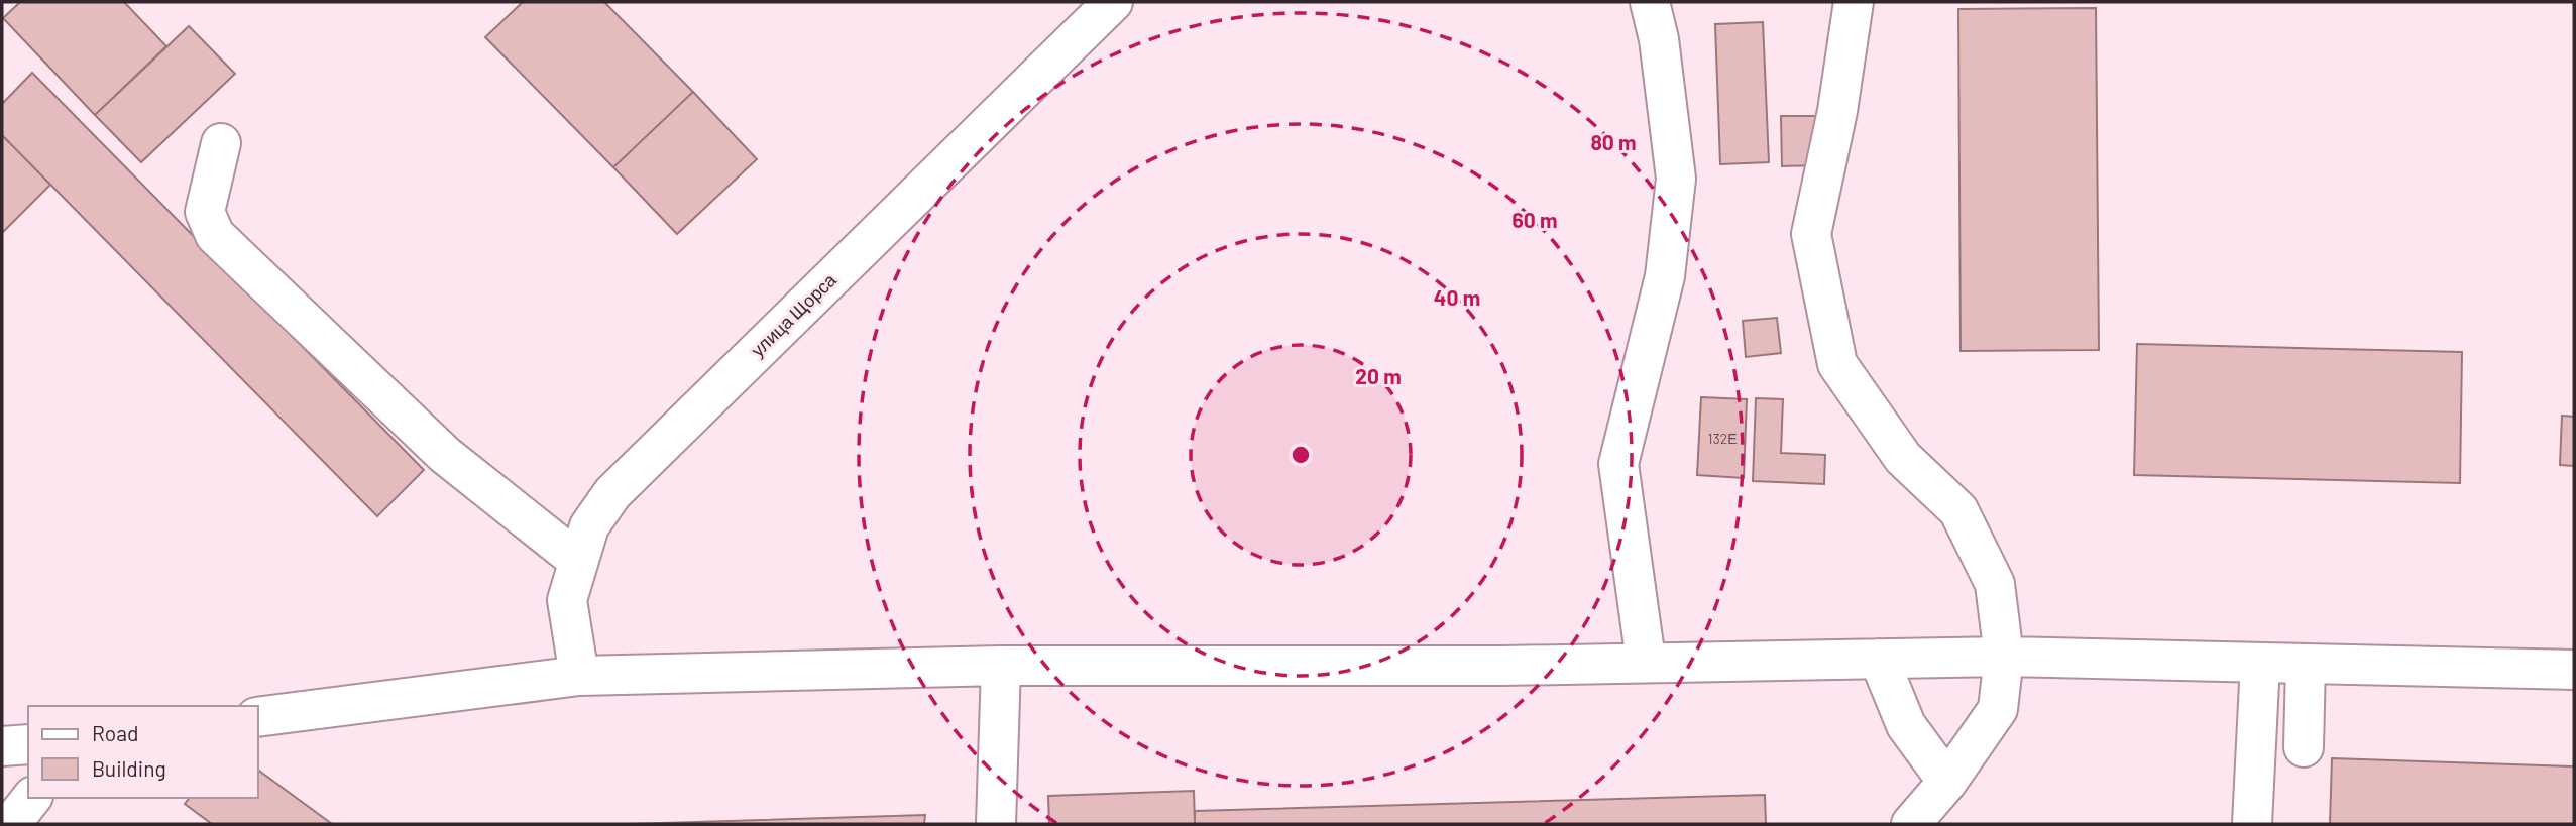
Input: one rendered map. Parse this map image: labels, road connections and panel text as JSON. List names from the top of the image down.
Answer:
{
  "streets": {
    "street": ["улица Щорса"]
  },
  "house_numbers": ["132Е"],
  "legend": ["Road", "Building"],
  "rings": [
    "80 m",
    "60 m",
    "40 m",
    "20 m"
  ]
}
